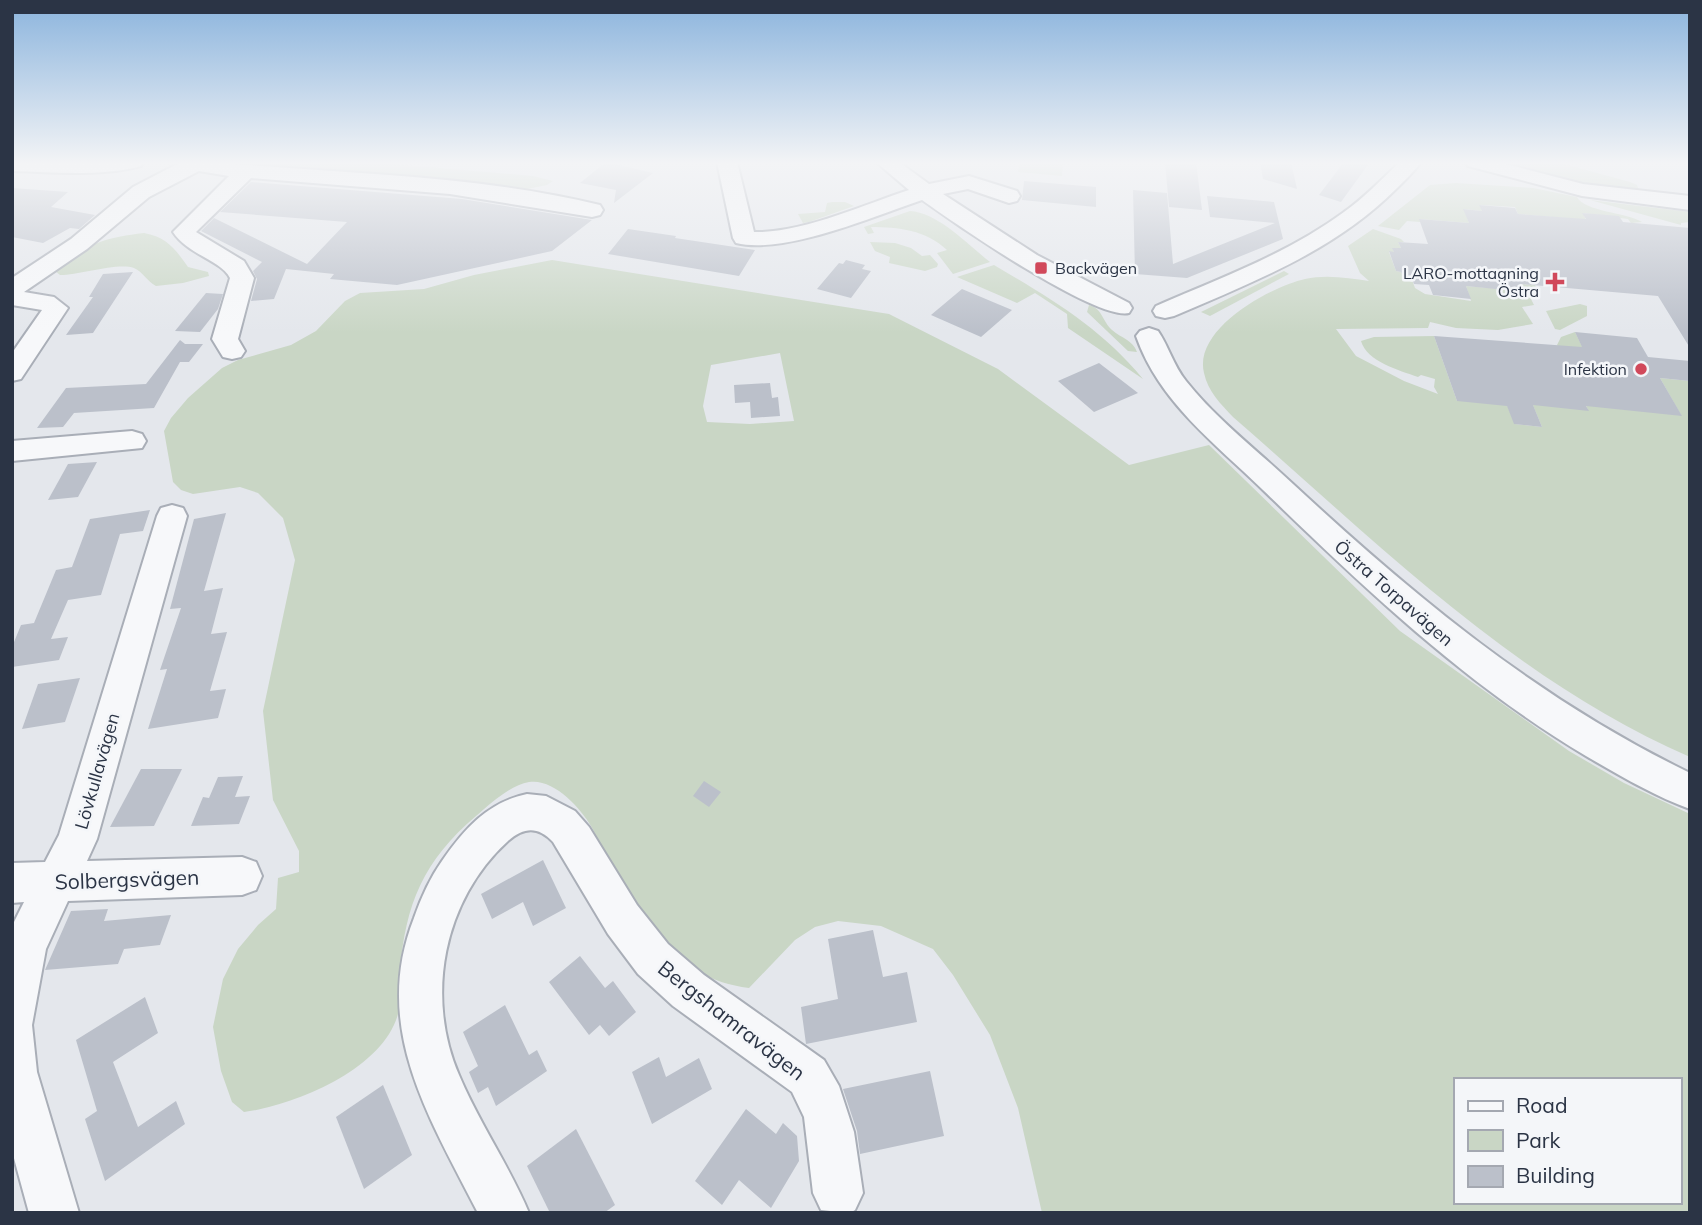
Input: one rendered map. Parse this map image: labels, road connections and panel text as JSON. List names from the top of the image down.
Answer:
{
  "streets": {
    "street": [
      "Östra Torpavägen",
      "Lövkullavägen",
      "Solbergsvägen",
      "Bergshamravägen"
    ]
  },
  "crossings": [
    ["Lövkullavägen", "Solbergsvägen"]
  ],
  "places": {
    "transit": ["Backvägen"],
    "health": ["LARO-mottagning Östra"],
    "other": ["Infektion"]
  },
  "legend": ["Road", "Park", "Building"]
}
